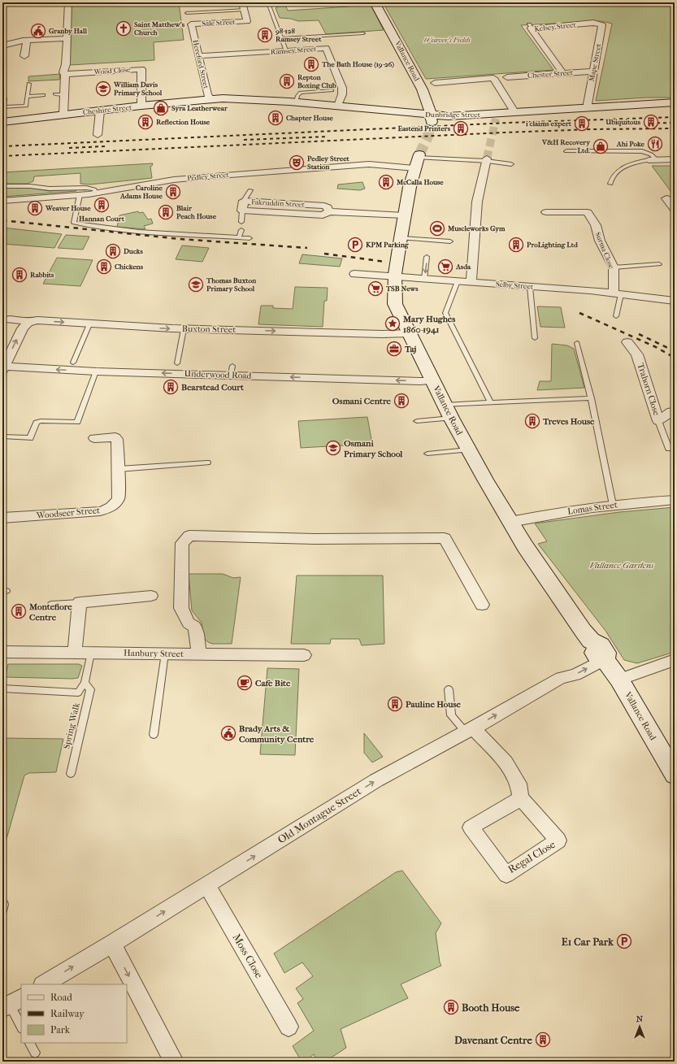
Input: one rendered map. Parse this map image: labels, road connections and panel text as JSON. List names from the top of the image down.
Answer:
{
  "streets": {
    "main road": ["Vallance Road", "Cheshire Street", "Dunbridge Street"],
    "street": [
      "Sale Street",
      "Kelsey Street",
      "Ramsey Street",
      "Mape Street",
      "Hereford Street",
      "Wood Close",
      "Chester Street",
      "Pedley Street",
      "Fakruddin Street",
      "Surma Close",
      "Selby Street",
      "Buxton Street",
      "Underwood Road",
      "Trahorn Close",
      "Lomas Street",
      "Woodseer Street",
      "Hanbury Street",
      "Old Montague Street",
      "Regal Close",
      "Moss Close"
    ],
    "lane": ["Spring Walk"]
  },
  "crossings": [
    ["Sale Street", "Hereford Street"],
    ["Kelsey Street", "Mape Street"],
    ["Kelsey Street", "Chester Street"],
    ["Ramsey Street", "Hereford Street"],
    ["Ramsey Street", "Dunbridge Street"],
    ["Vallance Road", "Dunbridge Street"],
    ["Vallance Road", "Pedley Street"],
    ["Vallance Road", "Fakruddin Street"],
    ["Vallance Road", "Selby Street"],
    ["Vallance Road", "Buxton Street"],
    ["Vallance Road", "Underwood Road"],
    ["Vallance Road", "Lomas Street"],
    ["Vallance Road", "Old Montague Street"],
    ["Mape Street", "Chester Street"],
    ["Mape Street", "Dunbridge Street"],
    ["Hereford Street", "Cheshire Street"],
    ["Hereford Street", "Dunbridge Street"],
    ["Wood Close", "Cheshire Street"],
    ["Cheshire Street", "Dunbridge Street"],
    ["Surma Close", "Selby Street"],
    ["Old Montague Street", "Moss Close"]
  ],
  "one_way": ["Buxton Street", "Underwood Road", "Old Montague Street"],
  "parks": ["Weaver's Fields", "Vallance Gardens"],
  "places": {
    "church": ["Saint Matthew's Church"],
    "public building": ["Granby Hall", "Brady Arts & Community Centre"],
    "building": [
      "98-128 Ramsey Street",
      "The Bath House (19-26)",
      "Repton Boxing Club",
      "Chapter House",
      "Reflection House",
      "Ubiquitous",
      "i claims expert",
      "Eastend Printers",
      "McCalla House",
      "Caroline Adams House",
      "Hannan Court",
      "Weaver House",
      "Blair Peach House",
      "ProLighting Ltd",
      "Ducks",
      "Chickens",
      "Rabbits",
      "Bearstead Court",
      "Osmani Centre",
      "Treves House",
      "Montefiore Centre",
      "Pauline House",
      "Booth House",
      "Davenant Centre"
    ],
    "school or university": ["William Davis Primary School", "Thomas Buxton Primary School", "Osmani Primary School"],
    "shop": ["Syra Leatherwear", "V&H Recovery Ltd."],
    "restaurant": ["Ahi Poke"],
    "theatre": ["Pedley Street Station"],
    "sports": ["Muscleworks Gym"],
    "parking": ["KPM Parking", "E1 Car Park"],
    "supermarket": ["Asda", "TSB News"],
    "place": ["Mary Hughes 1860-1941"],
    "office": ["Taj"],
    "cafe": ["Cafe Bite"]
  },
  "legend": ["Road", "Railway", "Park"],
  "north": "top"
}
